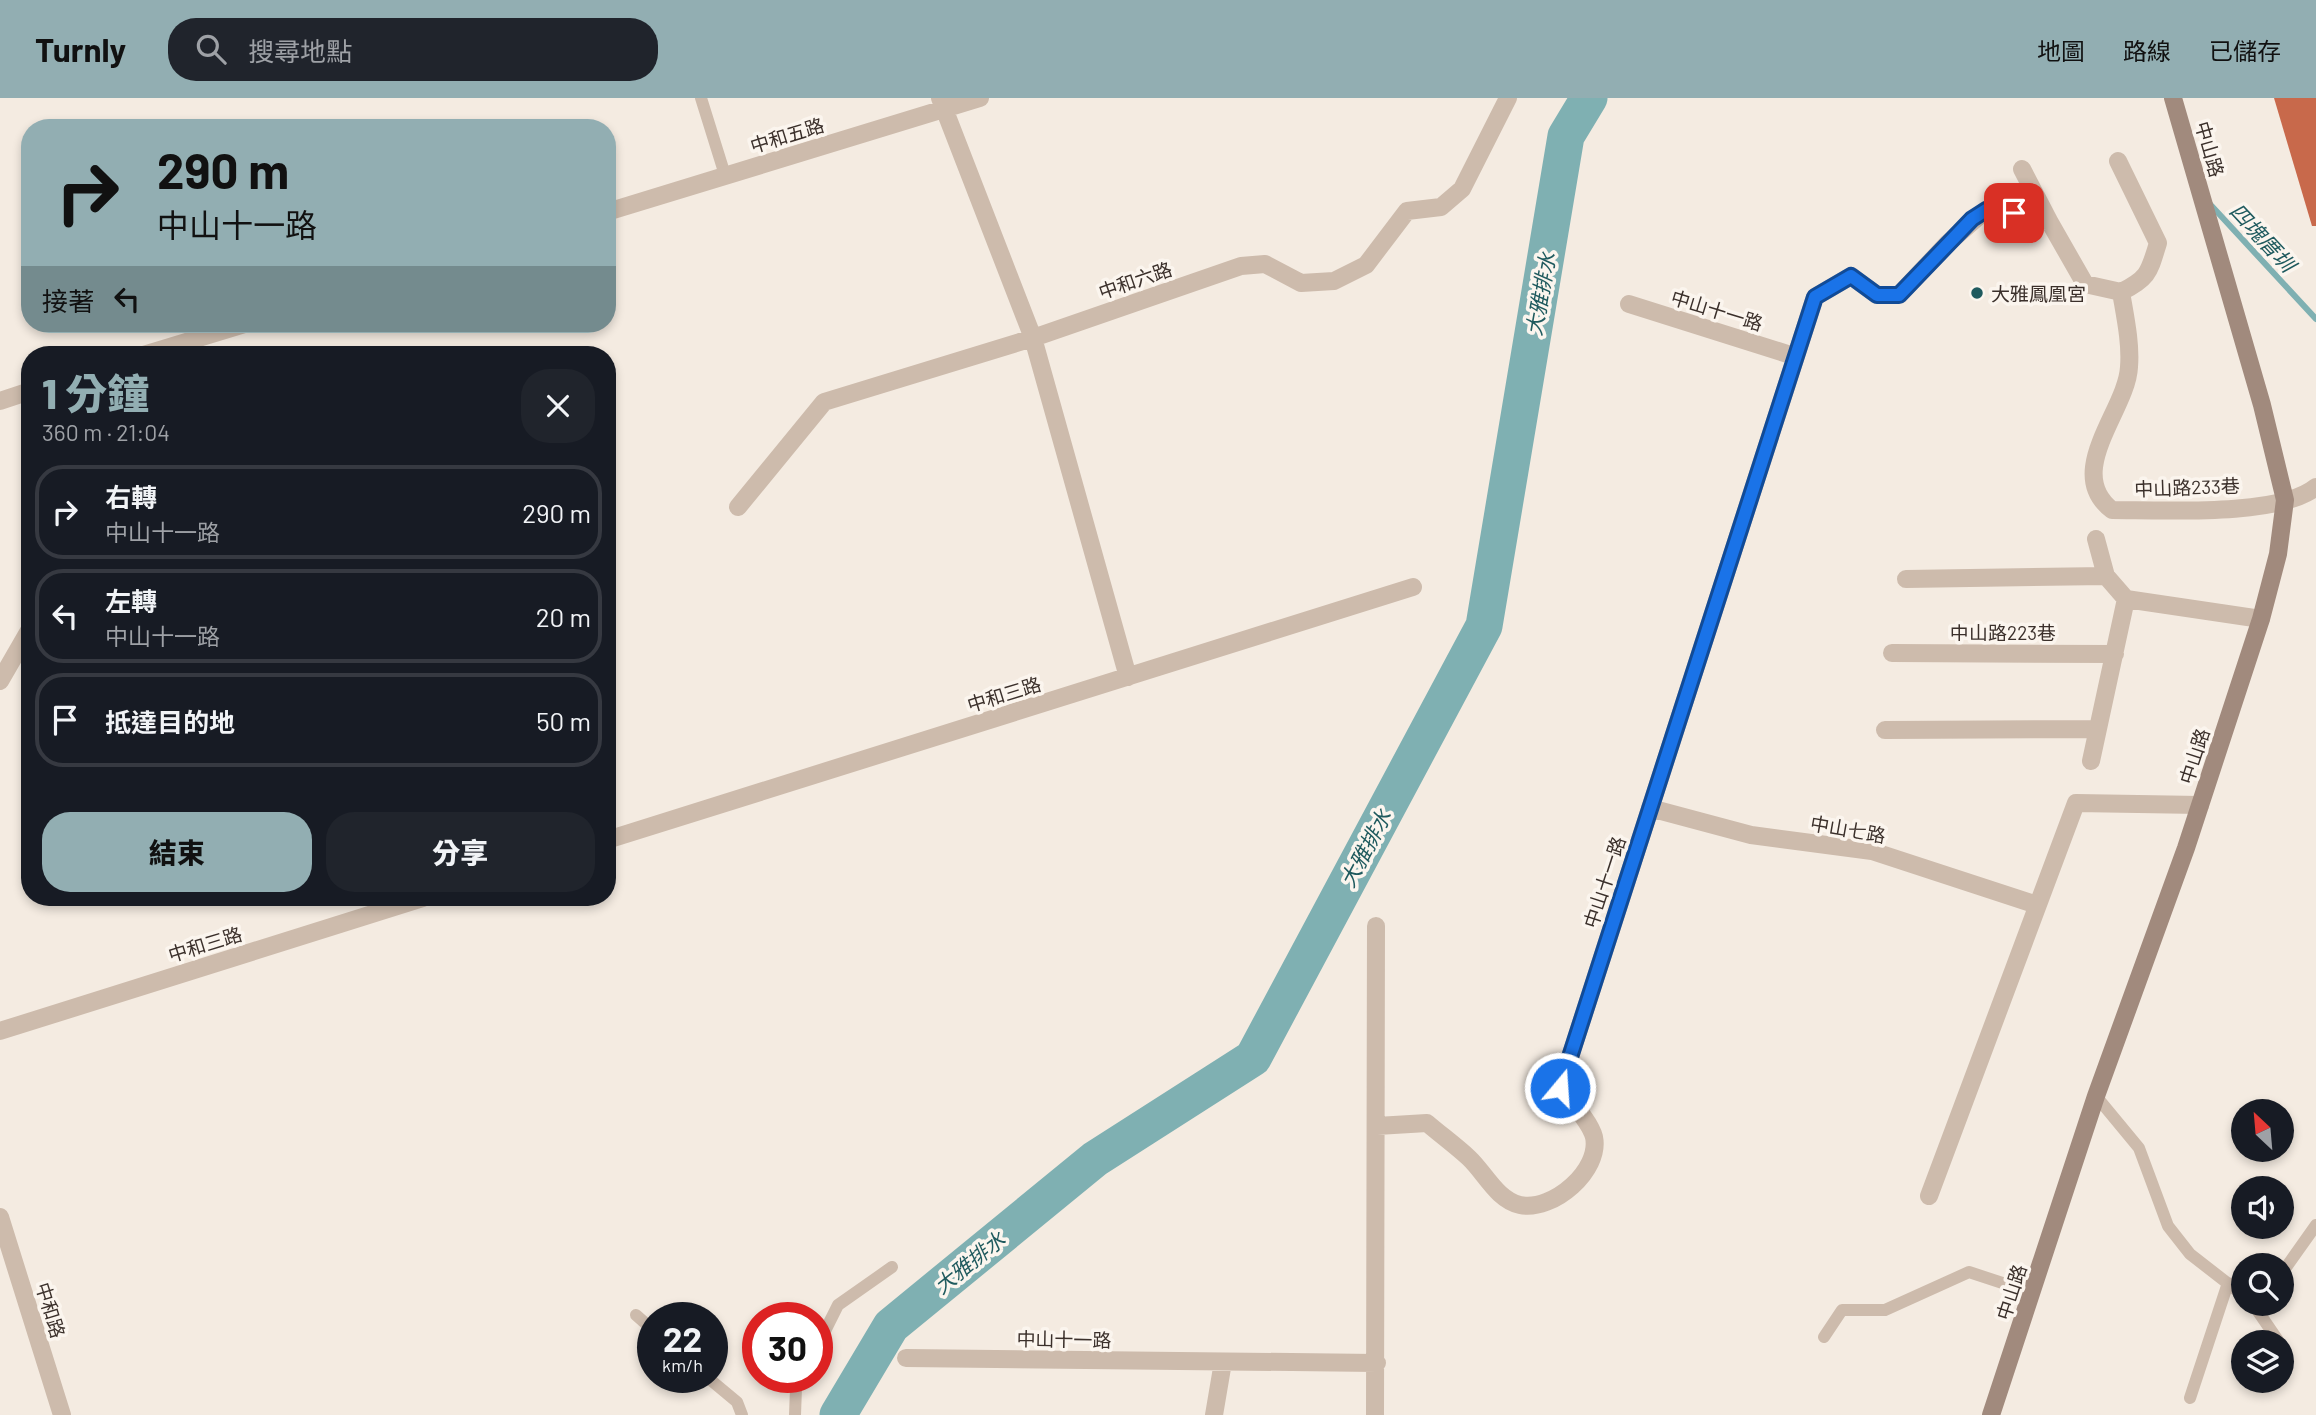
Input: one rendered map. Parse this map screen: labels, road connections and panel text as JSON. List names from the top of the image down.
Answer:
{
  "streets": {
    "main road": ["中山路"],
    "street": [
      "中和五路",
      "中和六路",
      "中山十一路",
      "中山路233巷",
      "中山路223巷",
      "中和三路",
      "中山七路",
      "中和路"
    ]
  },
  "crossings": [
    ["中山路", "中山路233巷"],
    ["中山十一路", "中山七路"]
  ],
  "water": ["四塊厝圳", "大雅排水"],
  "places": ["大雅鳳凰宮"],
  "north": "top left",
  "page": {
    "header": "Turnly",
    "search": "搜尋地點",
    "nav": ["地圖", "路線", "已儲存"],
    "turn": ["290 m", "中山十一路"],
    "then": "接著",
    "heading": ["1 分鐘", "360 m · 21:04"],
    "list": [
      {
        "name": "右轉",
        "note": "中山十一路",
        "value": "290 m"
      },
      {
        "name": "左轉",
        "note": "中山十一路",
        "value": "20 m"
      },
      {
        "name": "抵達目的地",
        "value": "50 m"
      }
    ],
    "buttons": ["結束", "分享"],
    "speed": "22 km/h",
    "limit": "30"
  }
}
